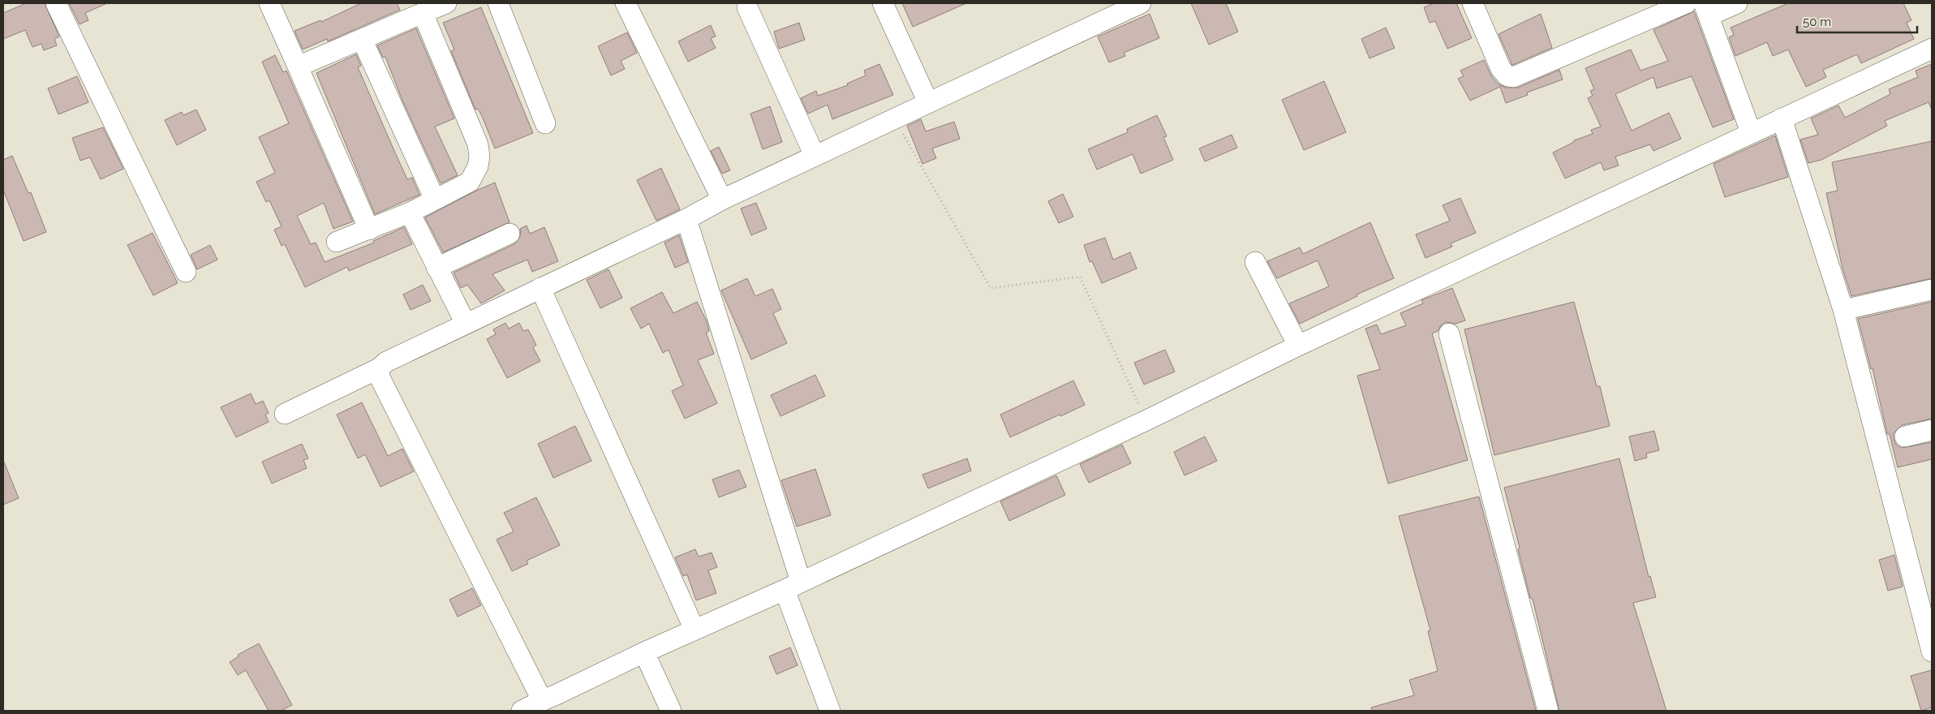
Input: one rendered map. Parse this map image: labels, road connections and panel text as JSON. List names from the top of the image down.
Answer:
{
  "scale_bar": "50 m"
}
